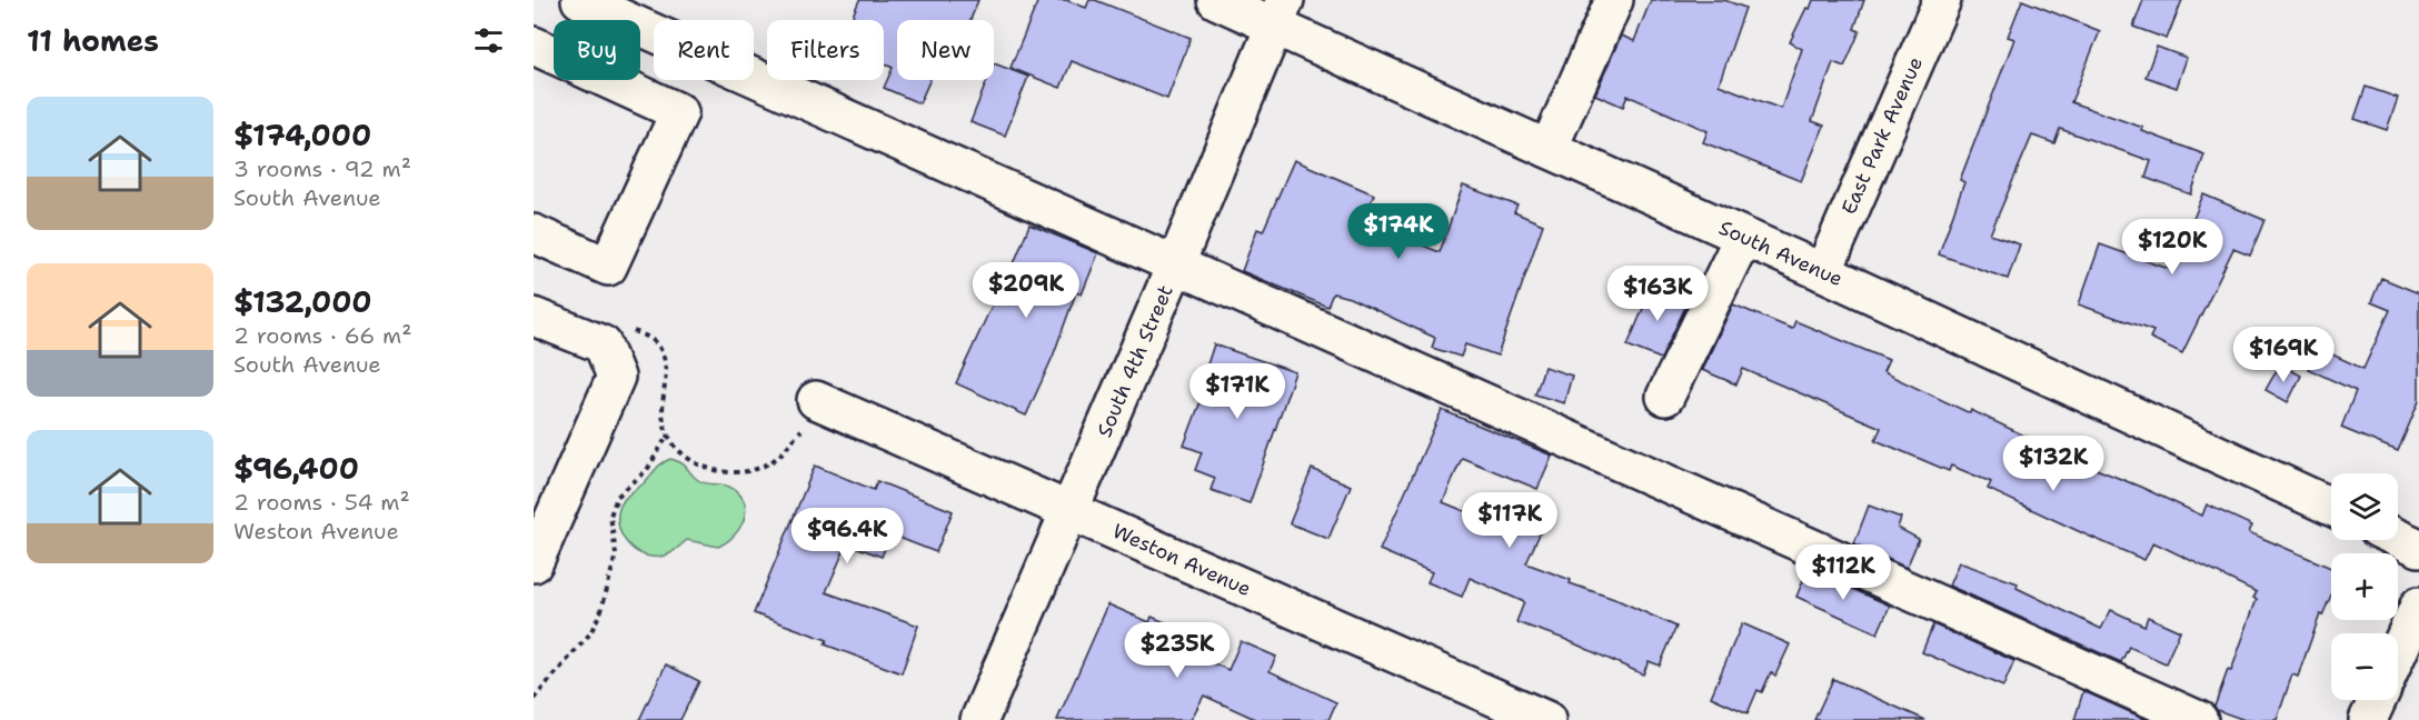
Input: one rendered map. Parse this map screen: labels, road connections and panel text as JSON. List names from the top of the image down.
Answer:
{
  "streets": {
    "street": [
      "East Park Avenue",
      "South Avenue",
      "South 4th Street",
      "Weston Avenue"
    ]
  },
  "crossings": [
    ["East Park Avenue", "South Avenue"],
    ["South Avenue", "South 4th Street"],
    ["South 4th Street", "Weston Avenue"]
  ],
  "page": {
    "heading": "11 homes",
    "chip": [
      "Buy",
      "Rent",
      "Filters",
      "New"
    ],
    "list": [
      {
        "name": "$174,000",
        "note": "3 rooms · 92 m² · South Avenue"
      },
      {
        "name": "$132,000",
        "note": "2 rooms · 66 m² · South Avenue"
      },
      {
        "name": "$96,400",
        "note": "2 rooms · 54 m² · Weston Avenue"
      }
    ],
    "price": [
      "$174K",
      "$120K",
      "$209K",
      "$163K",
      "$169K",
      "$171K",
      "$132K",
      "$117K",
      "$96.4K",
      "$112K",
      "$235K"
    ],
    "map_buttons": ["+", "−"]
  }
}
